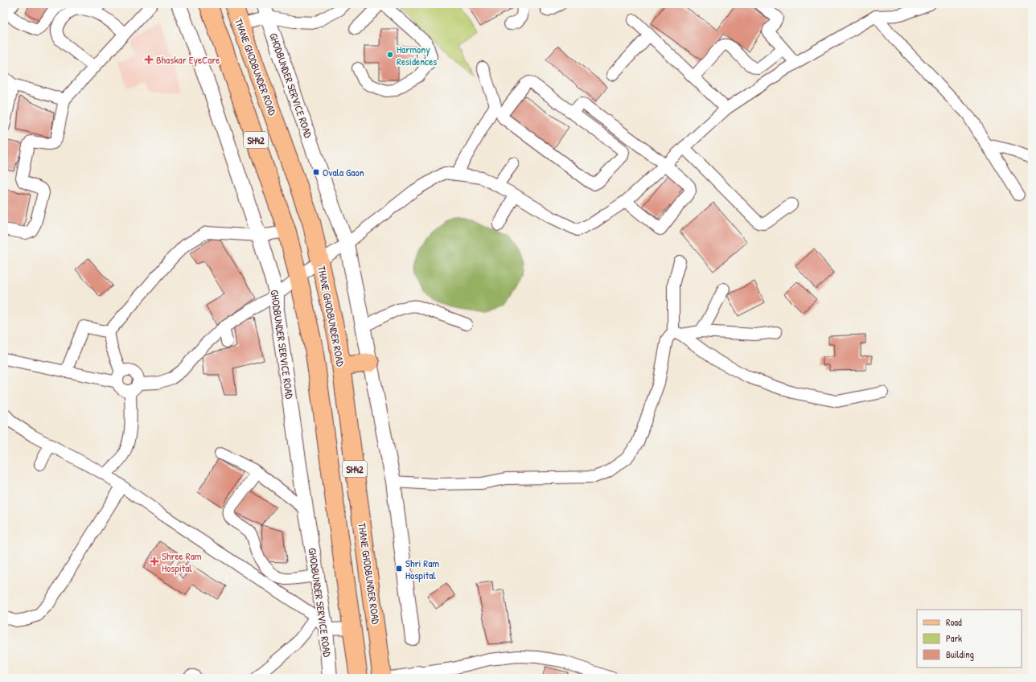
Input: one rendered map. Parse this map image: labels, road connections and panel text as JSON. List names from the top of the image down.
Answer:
{
  "streets": {
    "main road": ["THANE GHODBUNDER ROAD", "SH42"],
    "street": ["GHODBUNDER SERVICE ROAD"]
  },
  "places": {
    "other": ["Harmony Residences"],
    "health": ["Bhaskar EyeCare", "Shree Ram Hospital"],
    "transit": ["Ovala Gaon", "Shri Ram Hospital"]
  },
  "legend": ["Road", "Park", "Building"]
}
